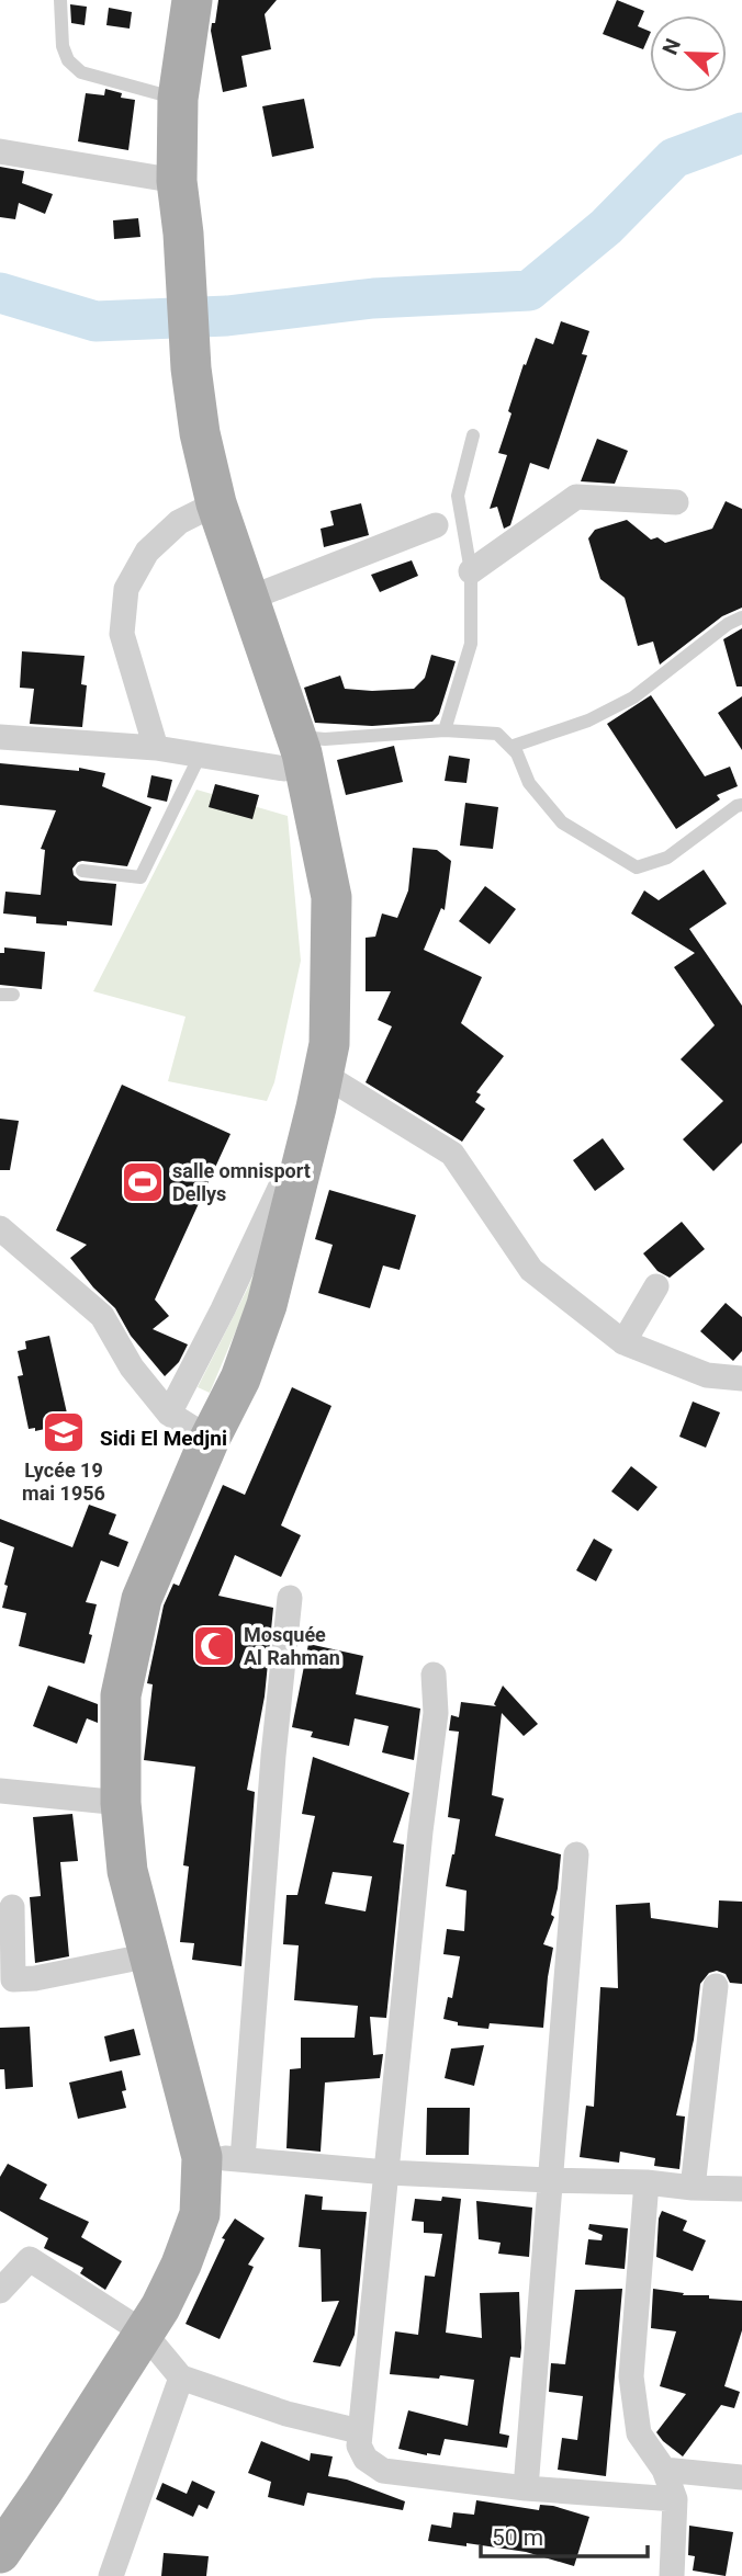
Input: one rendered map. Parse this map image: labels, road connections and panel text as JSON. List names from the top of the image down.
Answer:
{
  "districts": ["Sidi El Medjni"],
  "places": {
    "sports": ["salle omnisport Dellys"],
    "school or university": ["Lycée 19 mai 1956"],
    "mosque": ["Mosquée Al Rahman"]
  },
  "scale_bar": "50 m",
  "north": "top left"
}
